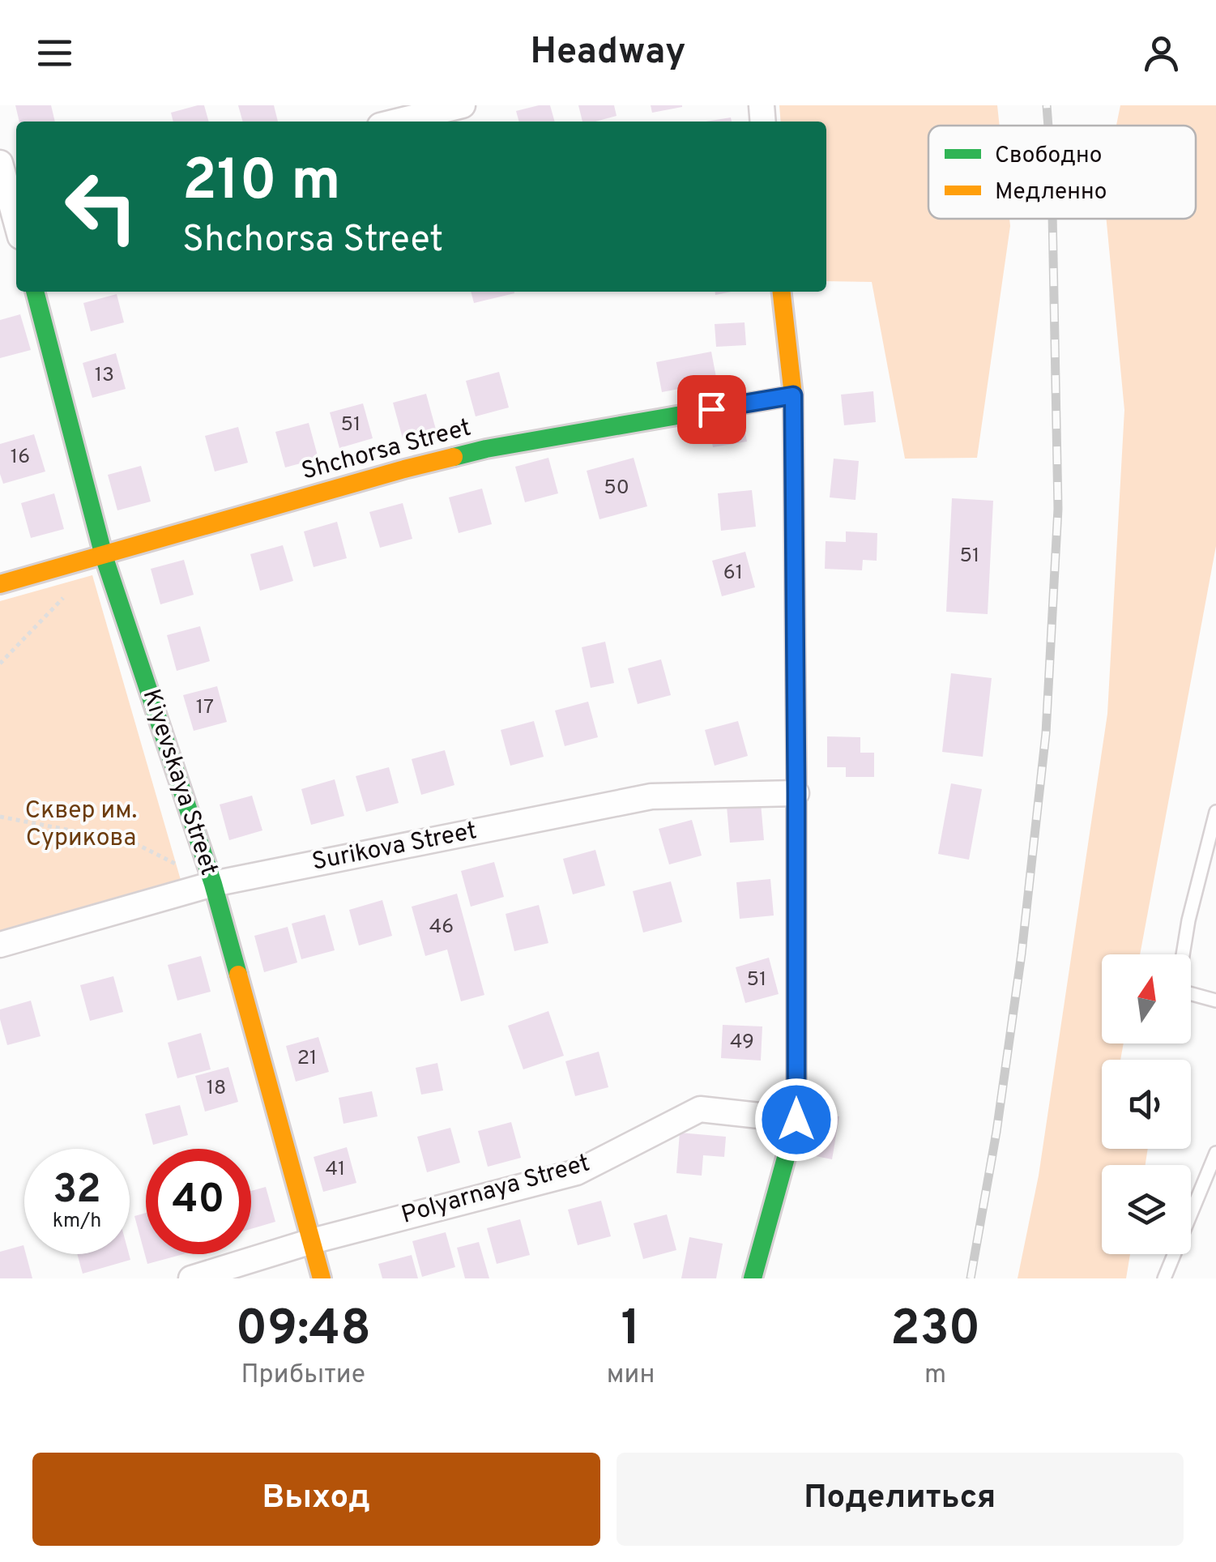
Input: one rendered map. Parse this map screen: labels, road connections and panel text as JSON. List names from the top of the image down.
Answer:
{
  "streets": {
    "street": [
      "Shchorsa Street",
      "Kiyevskaya Street",
      "Surikova Street",
      "Polyarnaya Street"
    ]
  },
  "crossings": [
    ["Shchorsa Street", "Kiyevskaya Street"],
    ["Kiyevskaya Street", "Surikova Street"],
    ["Kiyevskaya Street", "Polyarnaya Street"]
  ],
  "parks": ["Сквер им. Сурикова"],
  "house_numbers": [
    "13",
    "51",
    "16",
    "50",
    "51",
    "61",
    "17",
    "46",
    "51",
    "49",
    "21",
    "18",
    "41"
  ],
  "legend": ["Свободно", "Медленно"],
  "north": "top",
  "page": {
    "header": "Headway",
    "turn": ["210 m", "Shchorsa Street"],
    "speed": "32 km/h",
    "limit": "40",
    "eta": [
      "09:48",
      "Прибытие",
      "1",
      "мин",
      "230",
      "m"
    ],
    "buttons": ["Выход", "Поделиться"]
  }
}
